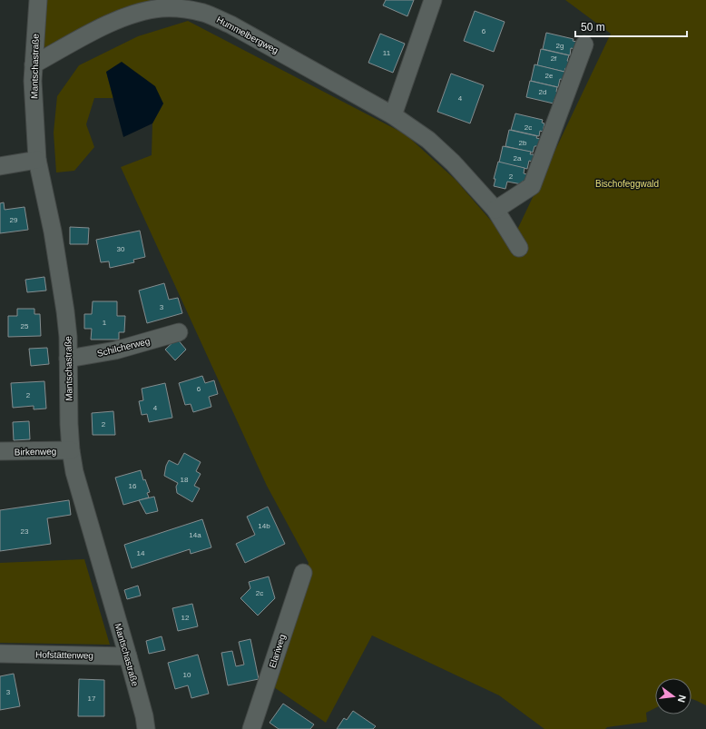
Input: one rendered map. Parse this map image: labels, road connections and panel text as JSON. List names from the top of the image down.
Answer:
{
  "streets": {
    "street": [
      "Hummelbergweg",
      "Mantschastraße",
      "Schilcherweg",
      "Birkenweg",
      "Elariweg",
      "Hofstättenweg"
    ]
  },
  "crossings": [
    ["Hummelbergweg", "Mantschastraße"],
    ["Mantschastraße", "Schilcherweg"],
    ["Mantschastraße", "Birkenweg"],
    ["Mantschastraße", "Hofstättenweg"]
  ],
  "parks": ["Bischofeggwald"],
  "house_numbers": [
    "6",
    "2g",
    "11",
    "2f",
    "2e",
    "2d",
    "4",
    "2c",
    "2b",
    "2a",
    "2",
    "29",
    "30",
    "3",
    "1",
    "25",
    "6",
    "2",
    "4",
    "2",
    "18",
    "16",
    "14b",
    "23",
    "14a",
    "14",
    "2c",
    "12",
    "10",
    "3",
    "17"
  ],
  "scale_bar": "50 m",
  "north": "right"
}
